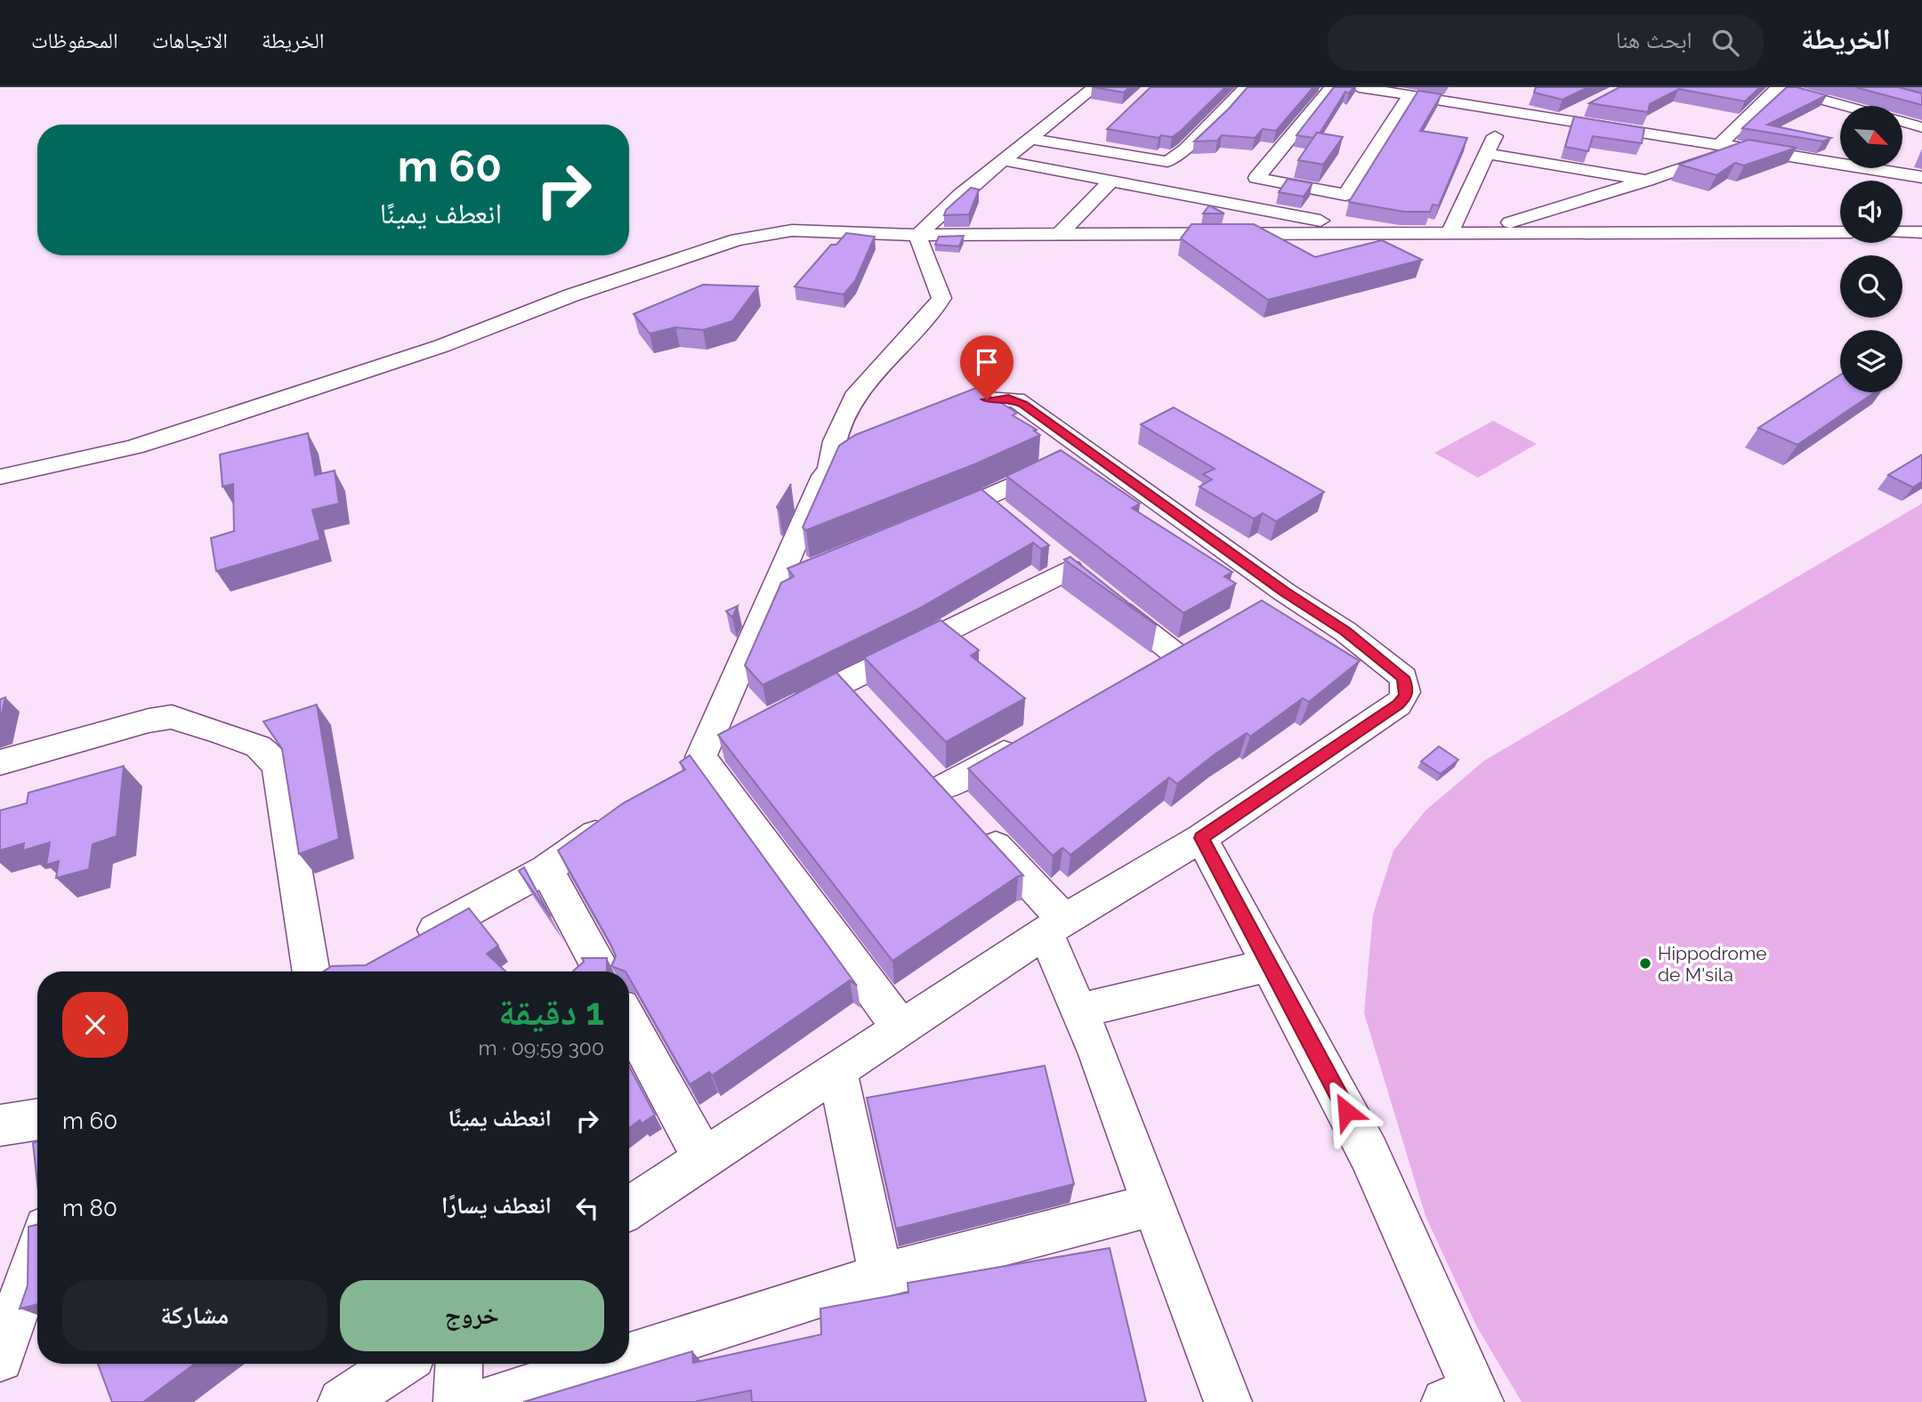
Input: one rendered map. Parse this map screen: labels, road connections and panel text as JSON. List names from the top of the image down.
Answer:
{
  "places": ["Hippodrome de M'sila"],
  "north": "bottom right",
  "page": {
    "header": "الخريطة",
    "search": "ابحث هنا",
    "nav": ["الخريطة", "الاتجاهات", "المحفوظات"],
    "turn": ["60 m", "انعطف يمينًا"],
    "heading": ["1 دقيقة", "300 m · 09:59"],
    "list": [
      {
        "name": "انعطف يمينًا",
        "value": "60 m"
      },
      {
        "name": "انعطف يسارًا",
        "value": "80 m"
      }
    ],
    "buttons": ["خروج", "مشاركة"]
  }
}
